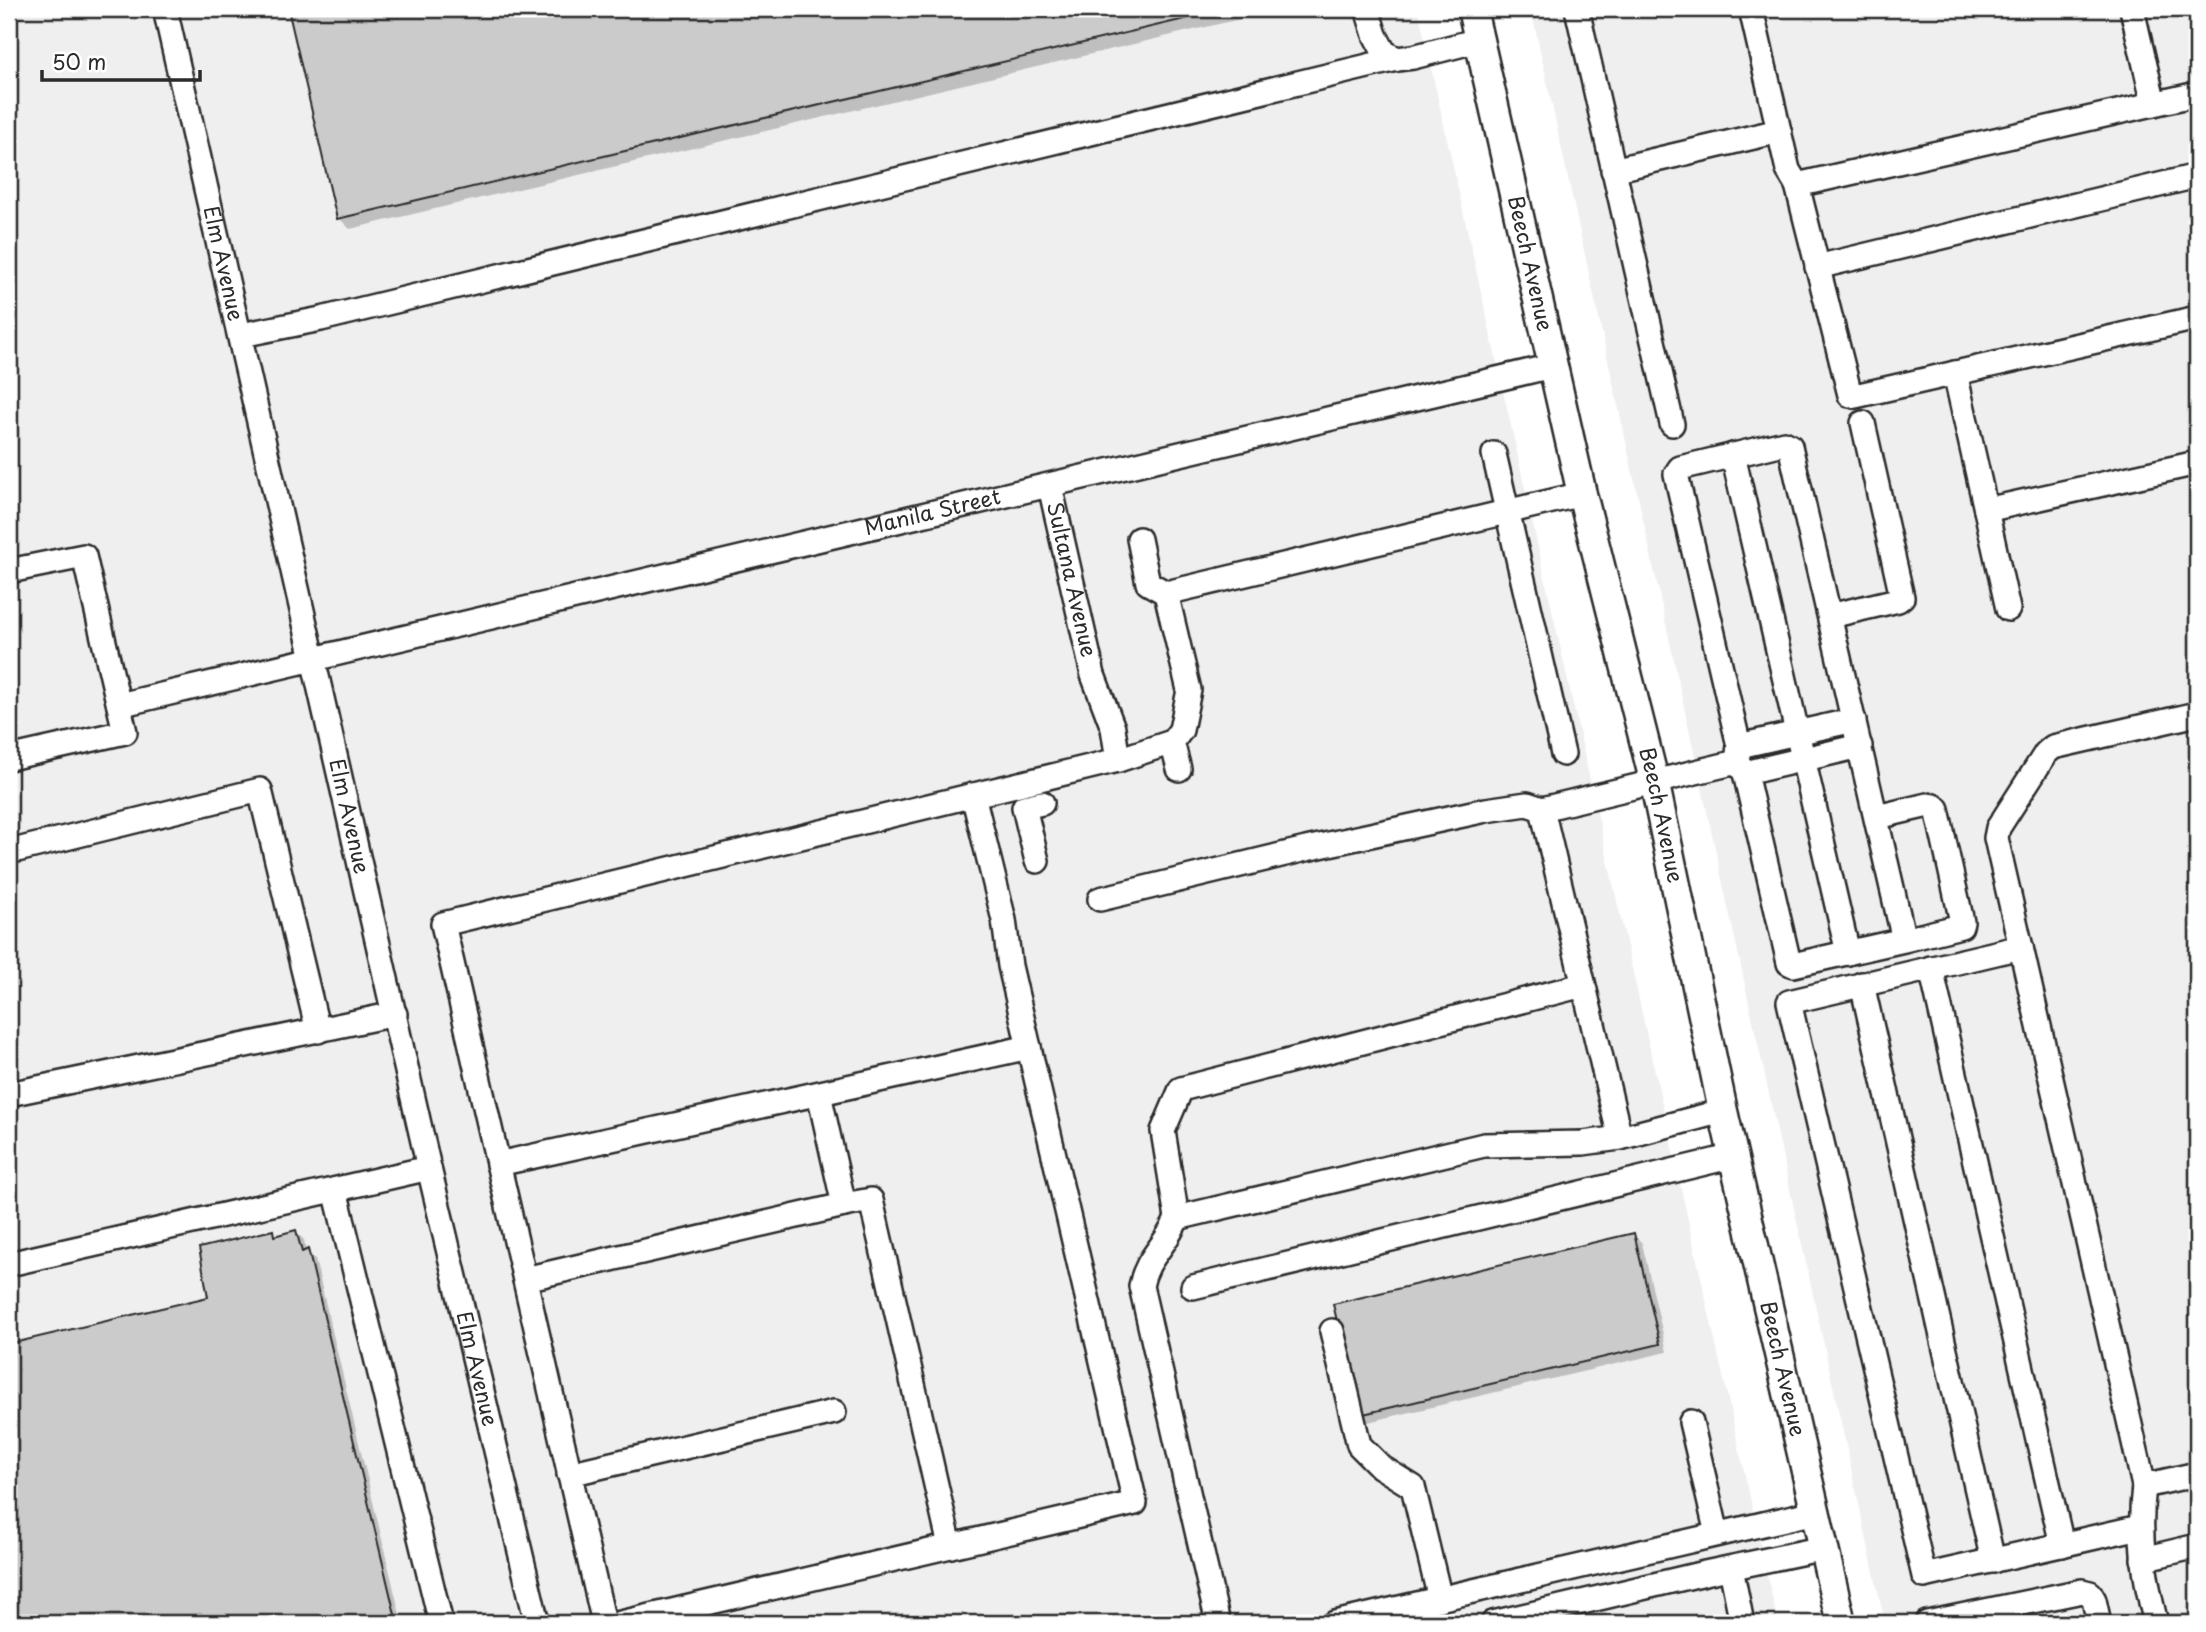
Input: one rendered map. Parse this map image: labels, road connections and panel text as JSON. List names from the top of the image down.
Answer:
{
  "streets": {
    "main road": ["Beech Avenue"],
    "street": ["Elm Avenue", "Manila Street", "Sultana Avenue"]
  },
  "crossings": [
    ["Elm Avenue", "Manila Street"],
    ["Beech Avenue", "Manila Street"],
    ["Manila Street", "Sultana Avenue"]
  ],
  "scale_bar": "50 m"
}
